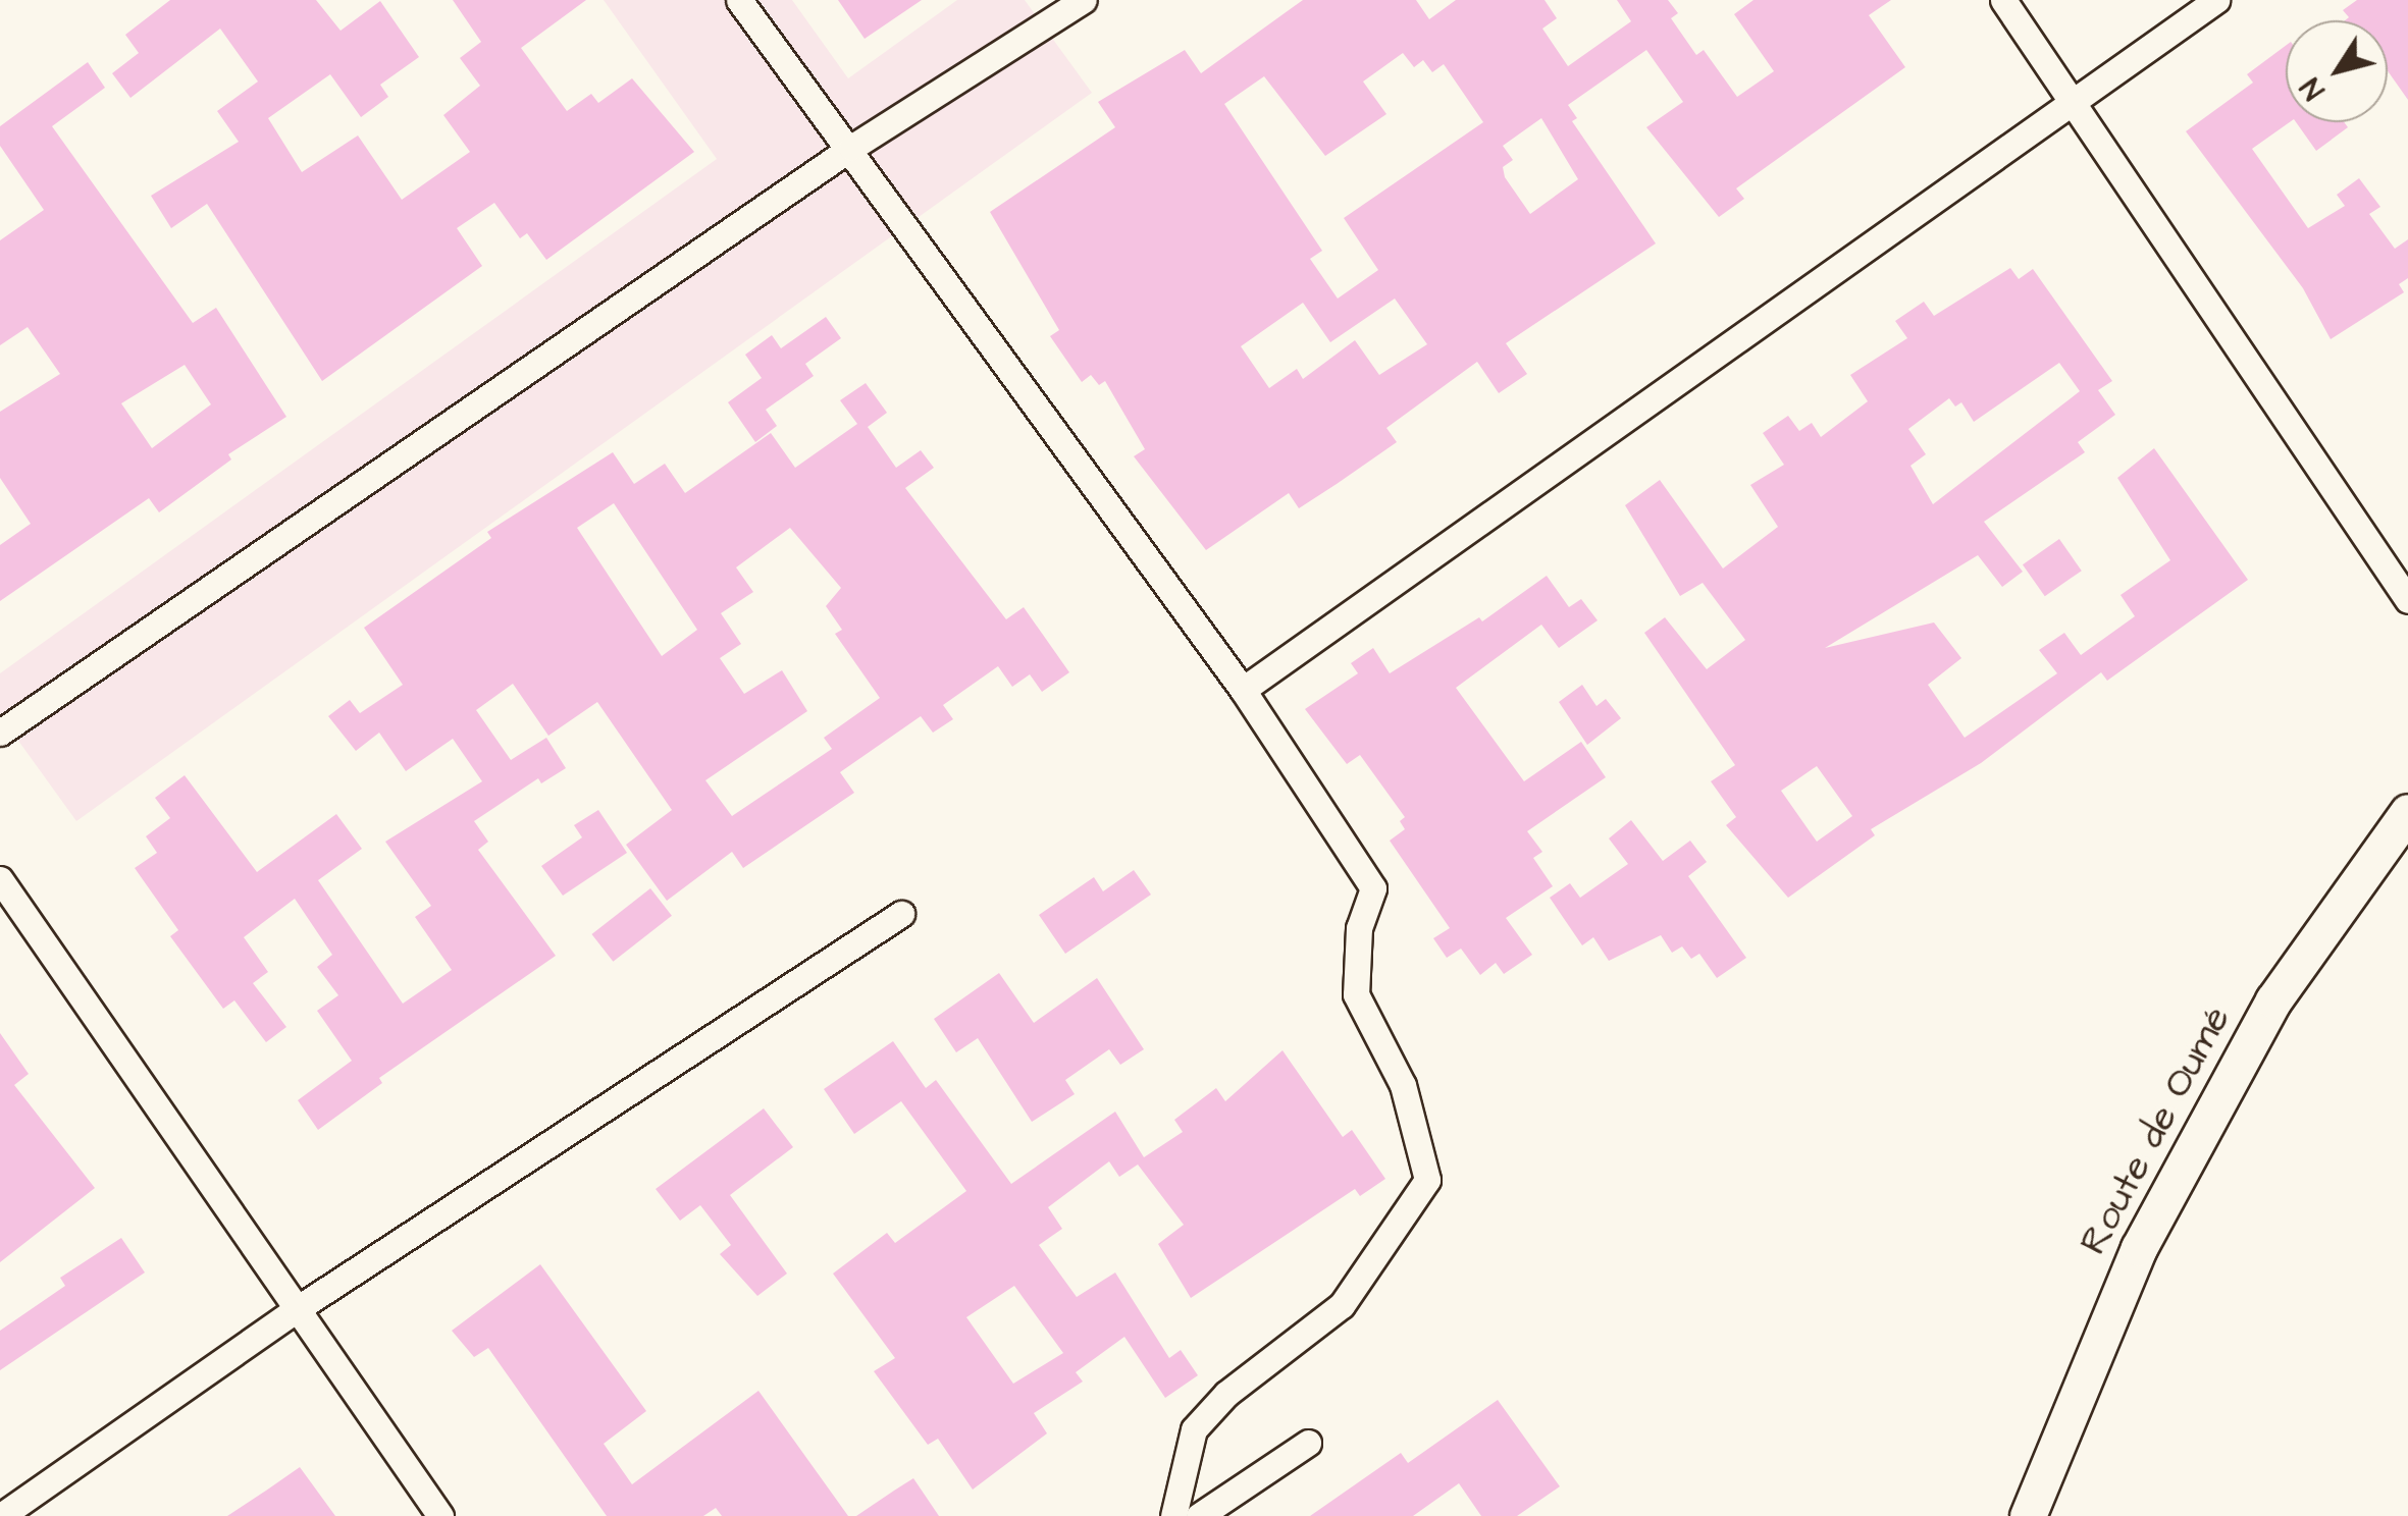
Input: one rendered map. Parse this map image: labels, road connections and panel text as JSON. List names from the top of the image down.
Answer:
{
  "streets": {
    "main road": ["Route de Oumé"]
  },
  "north": "bottom left"
}
